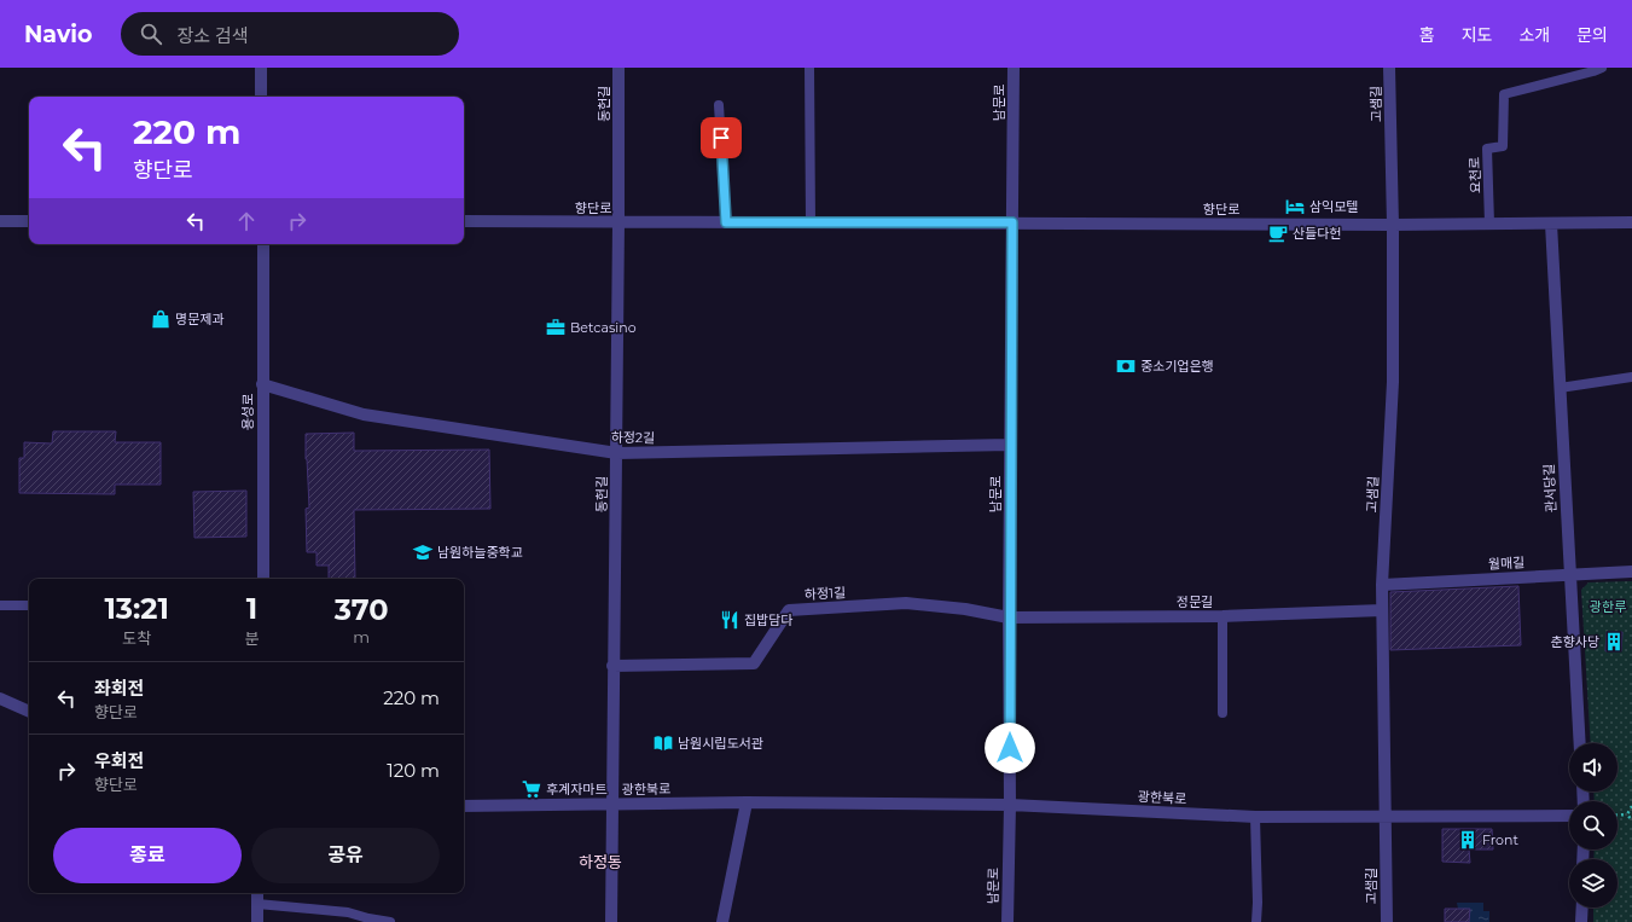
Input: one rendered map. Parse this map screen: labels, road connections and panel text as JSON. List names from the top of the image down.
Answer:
{
  "streets": {
    "street": [
      "남문로",
      "동헌길",
      "고샘길",
      "향단로",
      "용성로",
      "하정2길",
      "관서당길",
      "월매길",
      "하정1길",
      "정문길",
      "광한북로"
    ],
    "lane": ["요천로"]
  },
  "crossings": [
    ["남문로", "향단로"],
    ["남문로", "하정2길"],
    ["남문로", "하정1길"],
    ["남문로", "정문길"],
    ["남문로", "광한북로"],
    ["동헌길", "향단로"],
    ["동헌길", "하정2길"],
    ["동헌길", "하정1길"],
    ["동헌길", "광한북로"],
    ["고샘길", "향단로"],
    ["고샘길", "월매길"],
    ["고샘길", "정문길"],
    ["고샘길", "광한북로"],
    ["요천로", "향단로"],
    ["향단로", "관서당길"],
    ["용성로", "하정2길"],
    ["관서당길", "월매길"],
    ["하정1길", "정문길"]
  ],
  "districts": ["하정동"],
  "parks": ["광한루"],
  "places": {
    "hotel": ["삼익모텔"],
    "cafe": ["산들다헌"],
    "shop": ["명문제과"],
    "office": ["Betcasino"],
    "bank": ["중소기업은행"],
    "school or university": ["남원하늘중학교"],
    "restaurant": ["집밥담다"],
    "building": ["춘향사당", "Front"],
    "library": ["남원시립도서관"],
    "supermarket": ["후계자마트"]
  },
  "page": {
    "header": "Navio",
    "search": "장소 검색",
    "nav": [
      "홈",
      "지도",
      "소개",
      "문의"
    ],
    "turn": ["220 m", "향단로"],
    "eta": [
      "13:21",
      "도착",
      "1",
      "분",
      "370",
      "m"
    ],
    "list": [
      {
        "name": "좌회전",
        "note": "향단로",
        "value": "220 m"
      },
      {
        "name": "우회전",
        "note": "향단로",
        "value": "120 m"
      }
    ],
    "buttons": ["종료", "공유"]
  }
}
